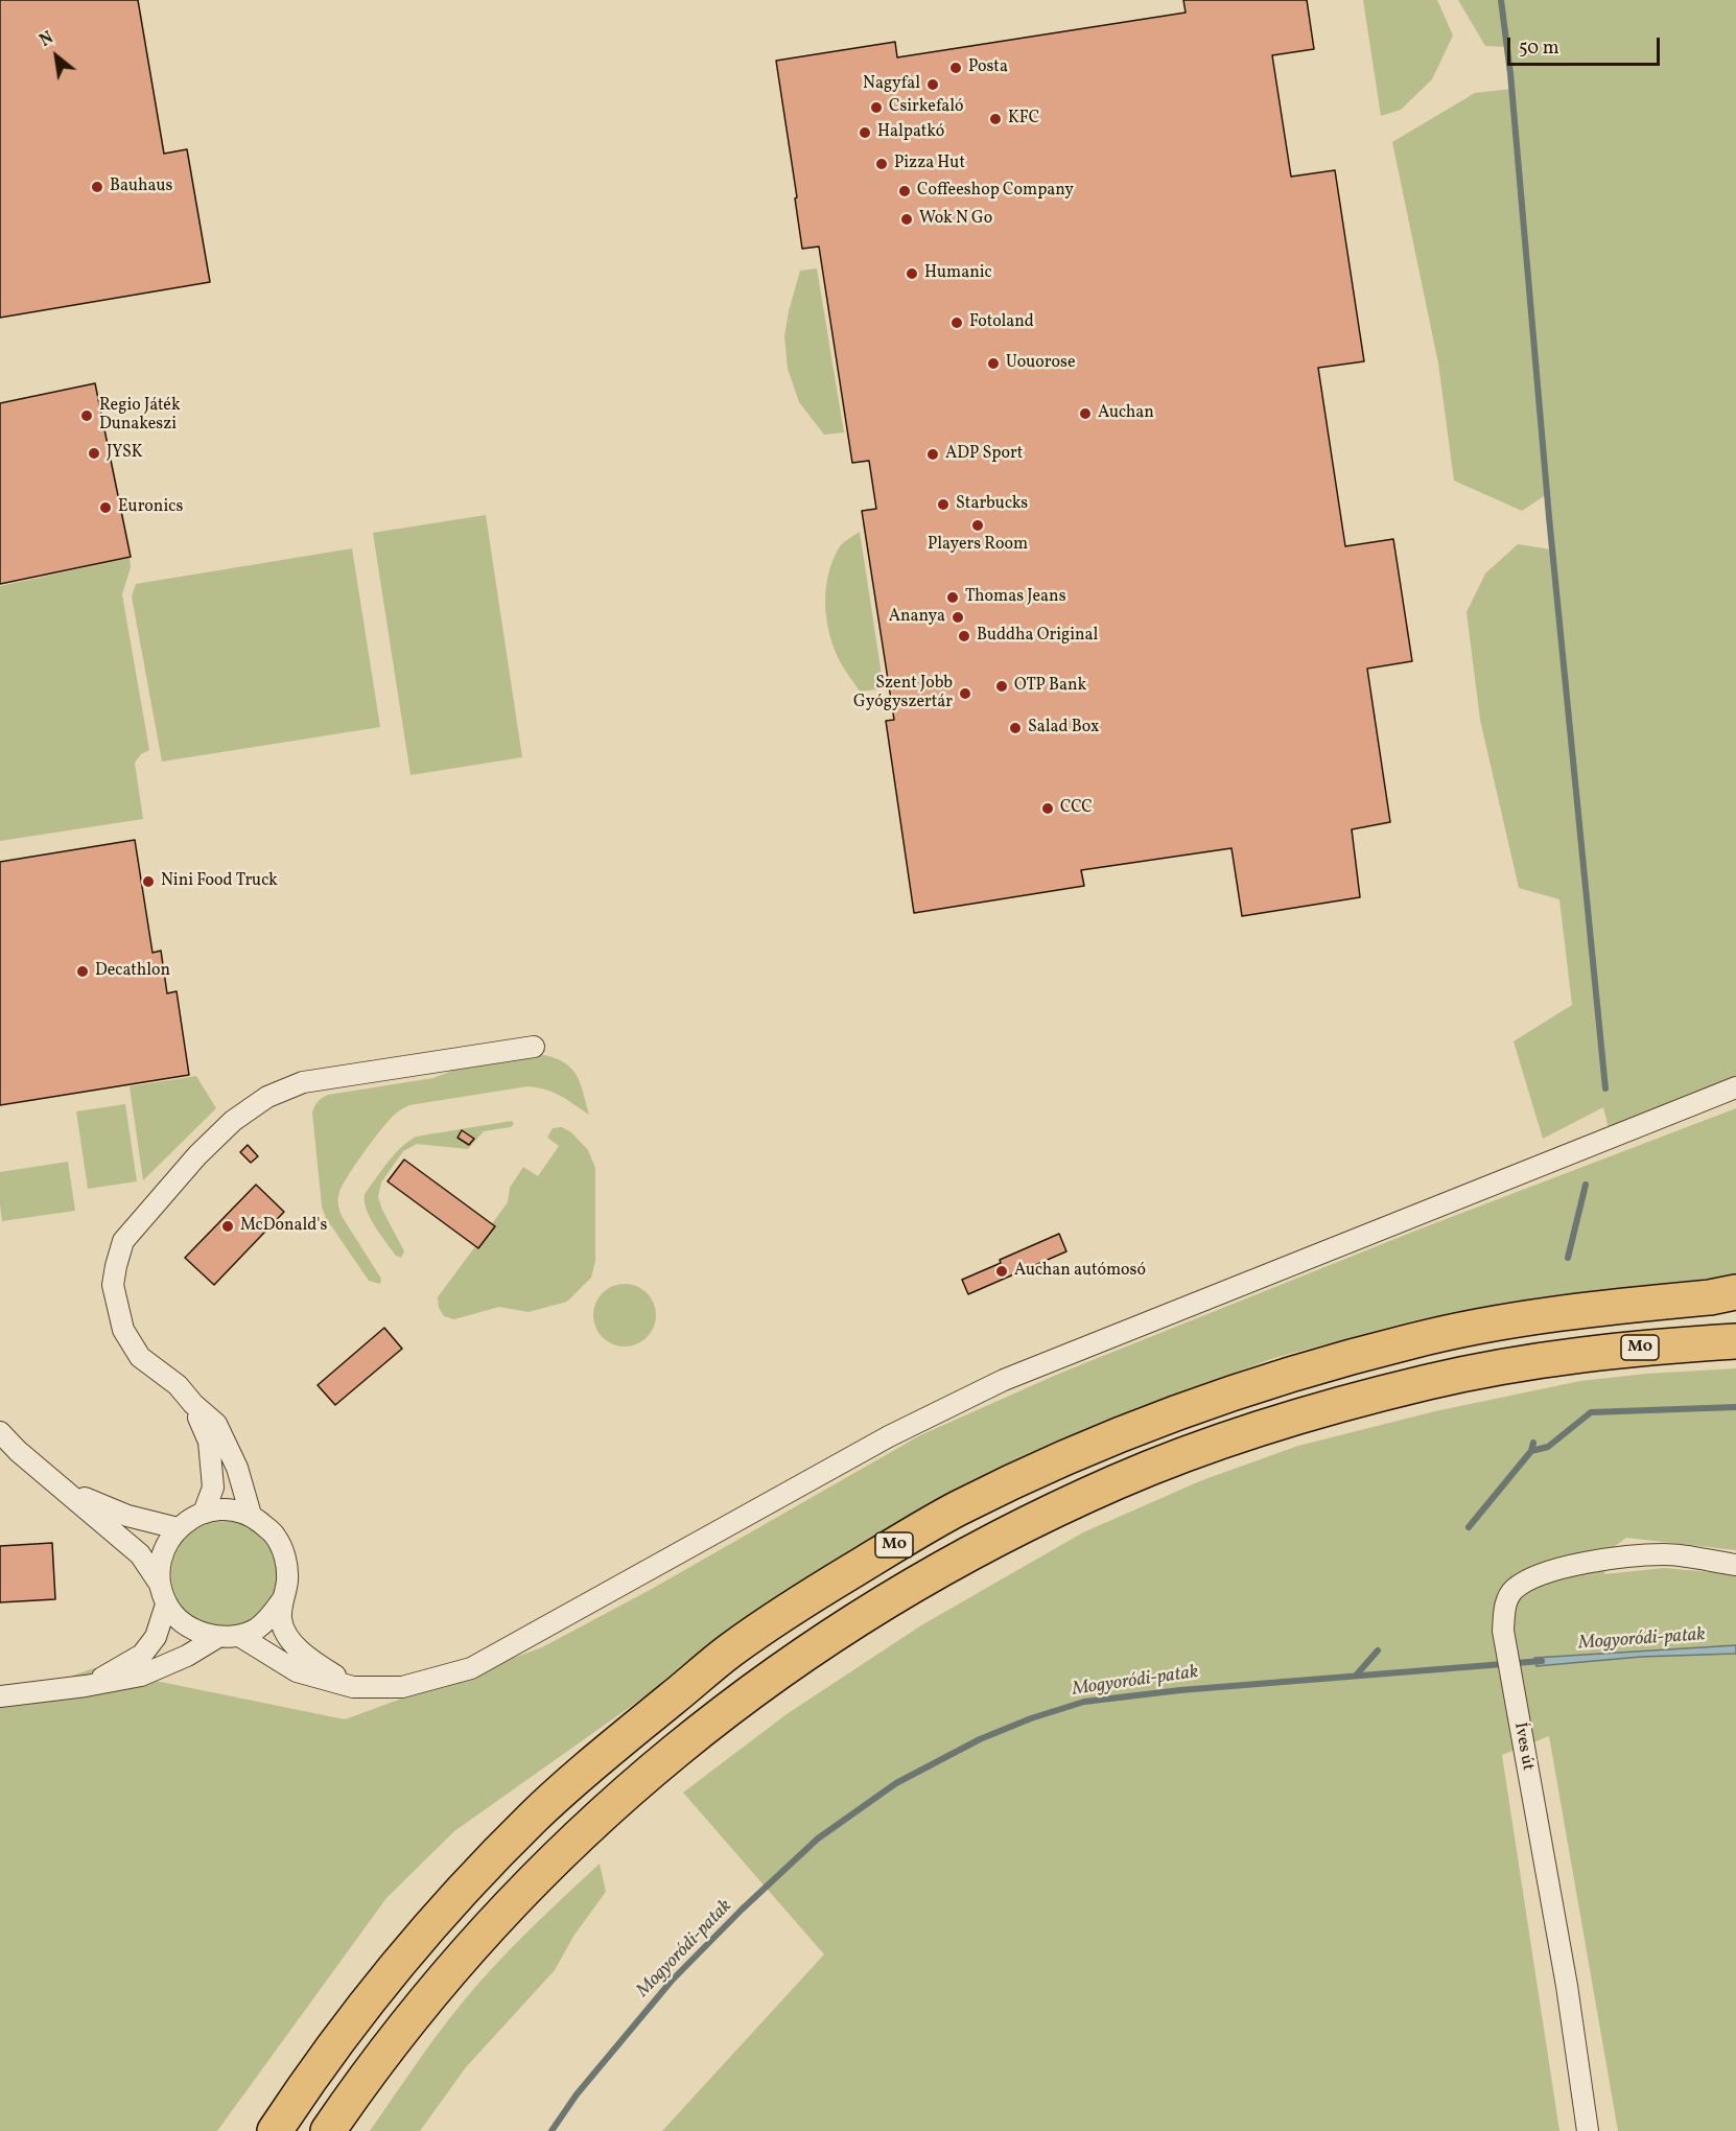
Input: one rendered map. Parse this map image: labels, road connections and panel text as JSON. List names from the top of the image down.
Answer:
{
  "streets": {
    "highway": ["M0"],
    "street": ["Íves út"]
  },
  "water": ["Mogyoródi-patak"],
  "places": [
    "Posta",
    "Nagyfal",
    "Csirkefaló",
    "KFC",
    "Halpatkó",
    "Pizza Hut",
    "Bauhaus",
    "Coffeeshop Company",
    "Wok N Go",
    "Humanic",
    "Fotoland",
    "Uouorose",
    "Auchan",
    "Regio Játék Dunakeszi",
    "JYSK",
    "ADP Sport",
    "Starbucks",
    "Euronics",
    "Players Room",
    "Thomas Jeans",
    "Ananya",
    "Buddha Original",
    "OTP Bank",
    "Szent Jobb Gyógyszertár",
    "Salad Box",
    "CCC",
    "Nini Food Truck",
    "Decathlon",
    "McDonald's",
    "Auchan autómosó"
  ],
  "scale_bar": "50 m",
  "north": "top left"
}
